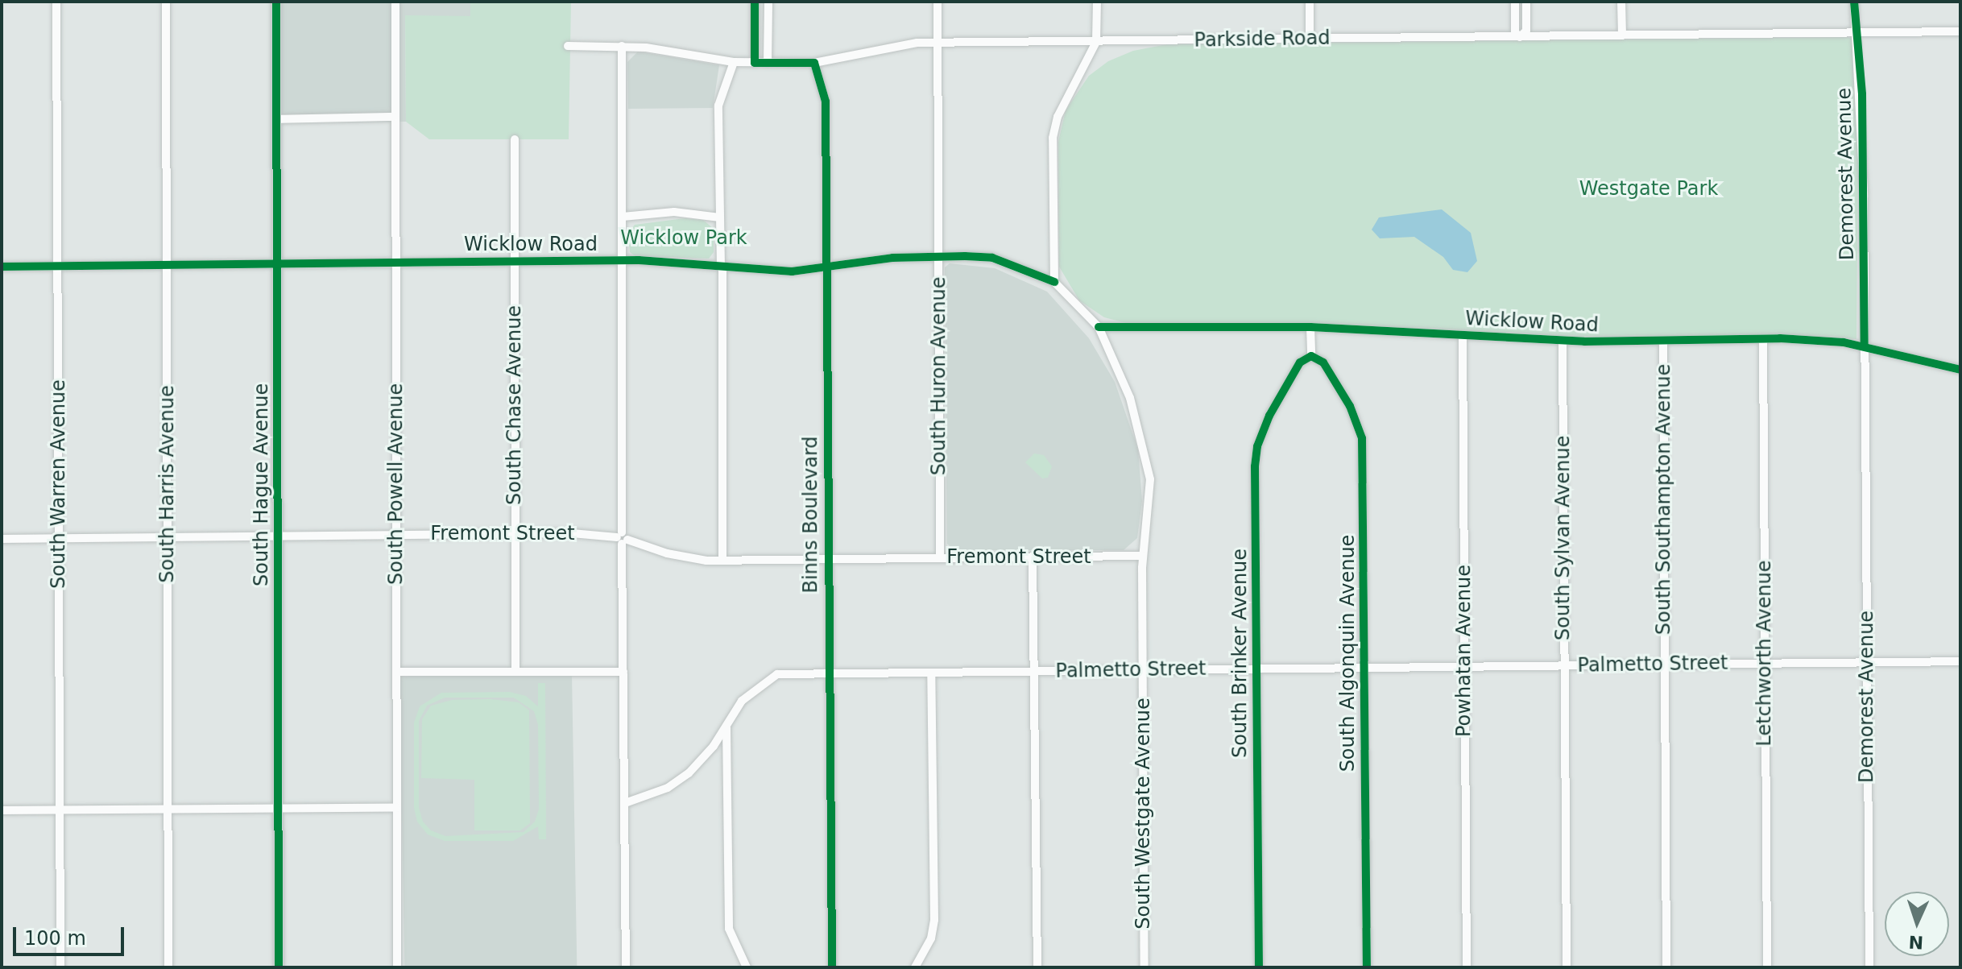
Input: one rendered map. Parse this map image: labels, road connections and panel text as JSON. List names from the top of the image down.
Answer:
{
  "streets": {
    "main road": ["South Hague Avenue"],
    "street": [
      "Parkside Road",
      "Demorest Avenue",
      "Wicklow Road",
      "South Huron Avenue",
      "South Chase Avenue",
      "South Warren Avenue",
      "South Harris Avenue",
      "South Powell Avenue",
      "South Southampton Avenue",
      "Binns Boulevard",
      "Fremont Street",
      "South Sylvan Avenue",
      "Powhatan Avenue",
      "South Brinker Avenue",
      "South Algonquin Avenue",
      "Letchworth Avenue",
      "Palmetto Street",
      "South Westgate Avenue"
    ]
  },
  "crossings": [
    ["Parkside Road", "Demorest Avenue"],
    ["Parkside Road", "South Huron Avenue"],
    ["Parkside Road", "Binns Boulevard"],
    ["Demorest Avenue", "Wicklow Road"],
    ["Demorest Avenue", "Palmetto Street"],
    ["Wicklow Road", "South Huron Avenue"],
    ["Wicklow Road", "South Chase Avenue"],
    ["Wicklow Road", "South Warren Avenue"],
    ["Wicklow Road", "South Harris Avenue"],
    ["Wicklow Road", "South Powell Avenue"],
    ["Wicklow Road", "South Hague Avenue"],
    ["Wicklow Road", "South Southampton Avenue"],
    ["Wicklow Road", "Binns Boulevard"],
    ["Wicklow Road", "South Sylvan Avenue"],
    ["Wicklow Road", "Powhatan Avenue"],
    ["Wicklow Road", "Letchworth Avenue"],
    ["Wicklow Road", "South Westgate Avenue"],
    ["South Huron Avenue", "Fremont Street"],
    ["South Chase Avenue", "Fremont Street"],
    ["South Warren Avenue", "Fremont Street"],
    ["South Harris Avenue", "Fremont Street"],
    ["South Powell Avenue", "Fremont Street"],
    ["South Hague Avenue", "Fremont Street"],
    ["South Southampton Avenue", "Palmetto Street"],
    ["Binns Boulevard", "Fremont Street"],
    ["Binns Boulevard", "Palmetto Street"],
    ["Fremont Street", "South Westgate Avenue"],
    ["South Sylvan Avenue", "Palmetto Street"],
    ["Powhatan Avenue", "Palmetto Street"],
    ["South Brinker Avenue", "South Algonquin Avenue"],
    ["South Brinker Avenue", "Palmetto Street"],
    ["South Algonquin Avenue", "Palmetto Street"],
    ["Letchworth Avenue", "Palmetto Street"],
    ["Palmetto Street", "South Westgate Avenue"]
  ],
  "parks": ["Westgate Park", "Wicklow Park"],
  "scale_bar": "100 m",
  "north": "bottom"
}
